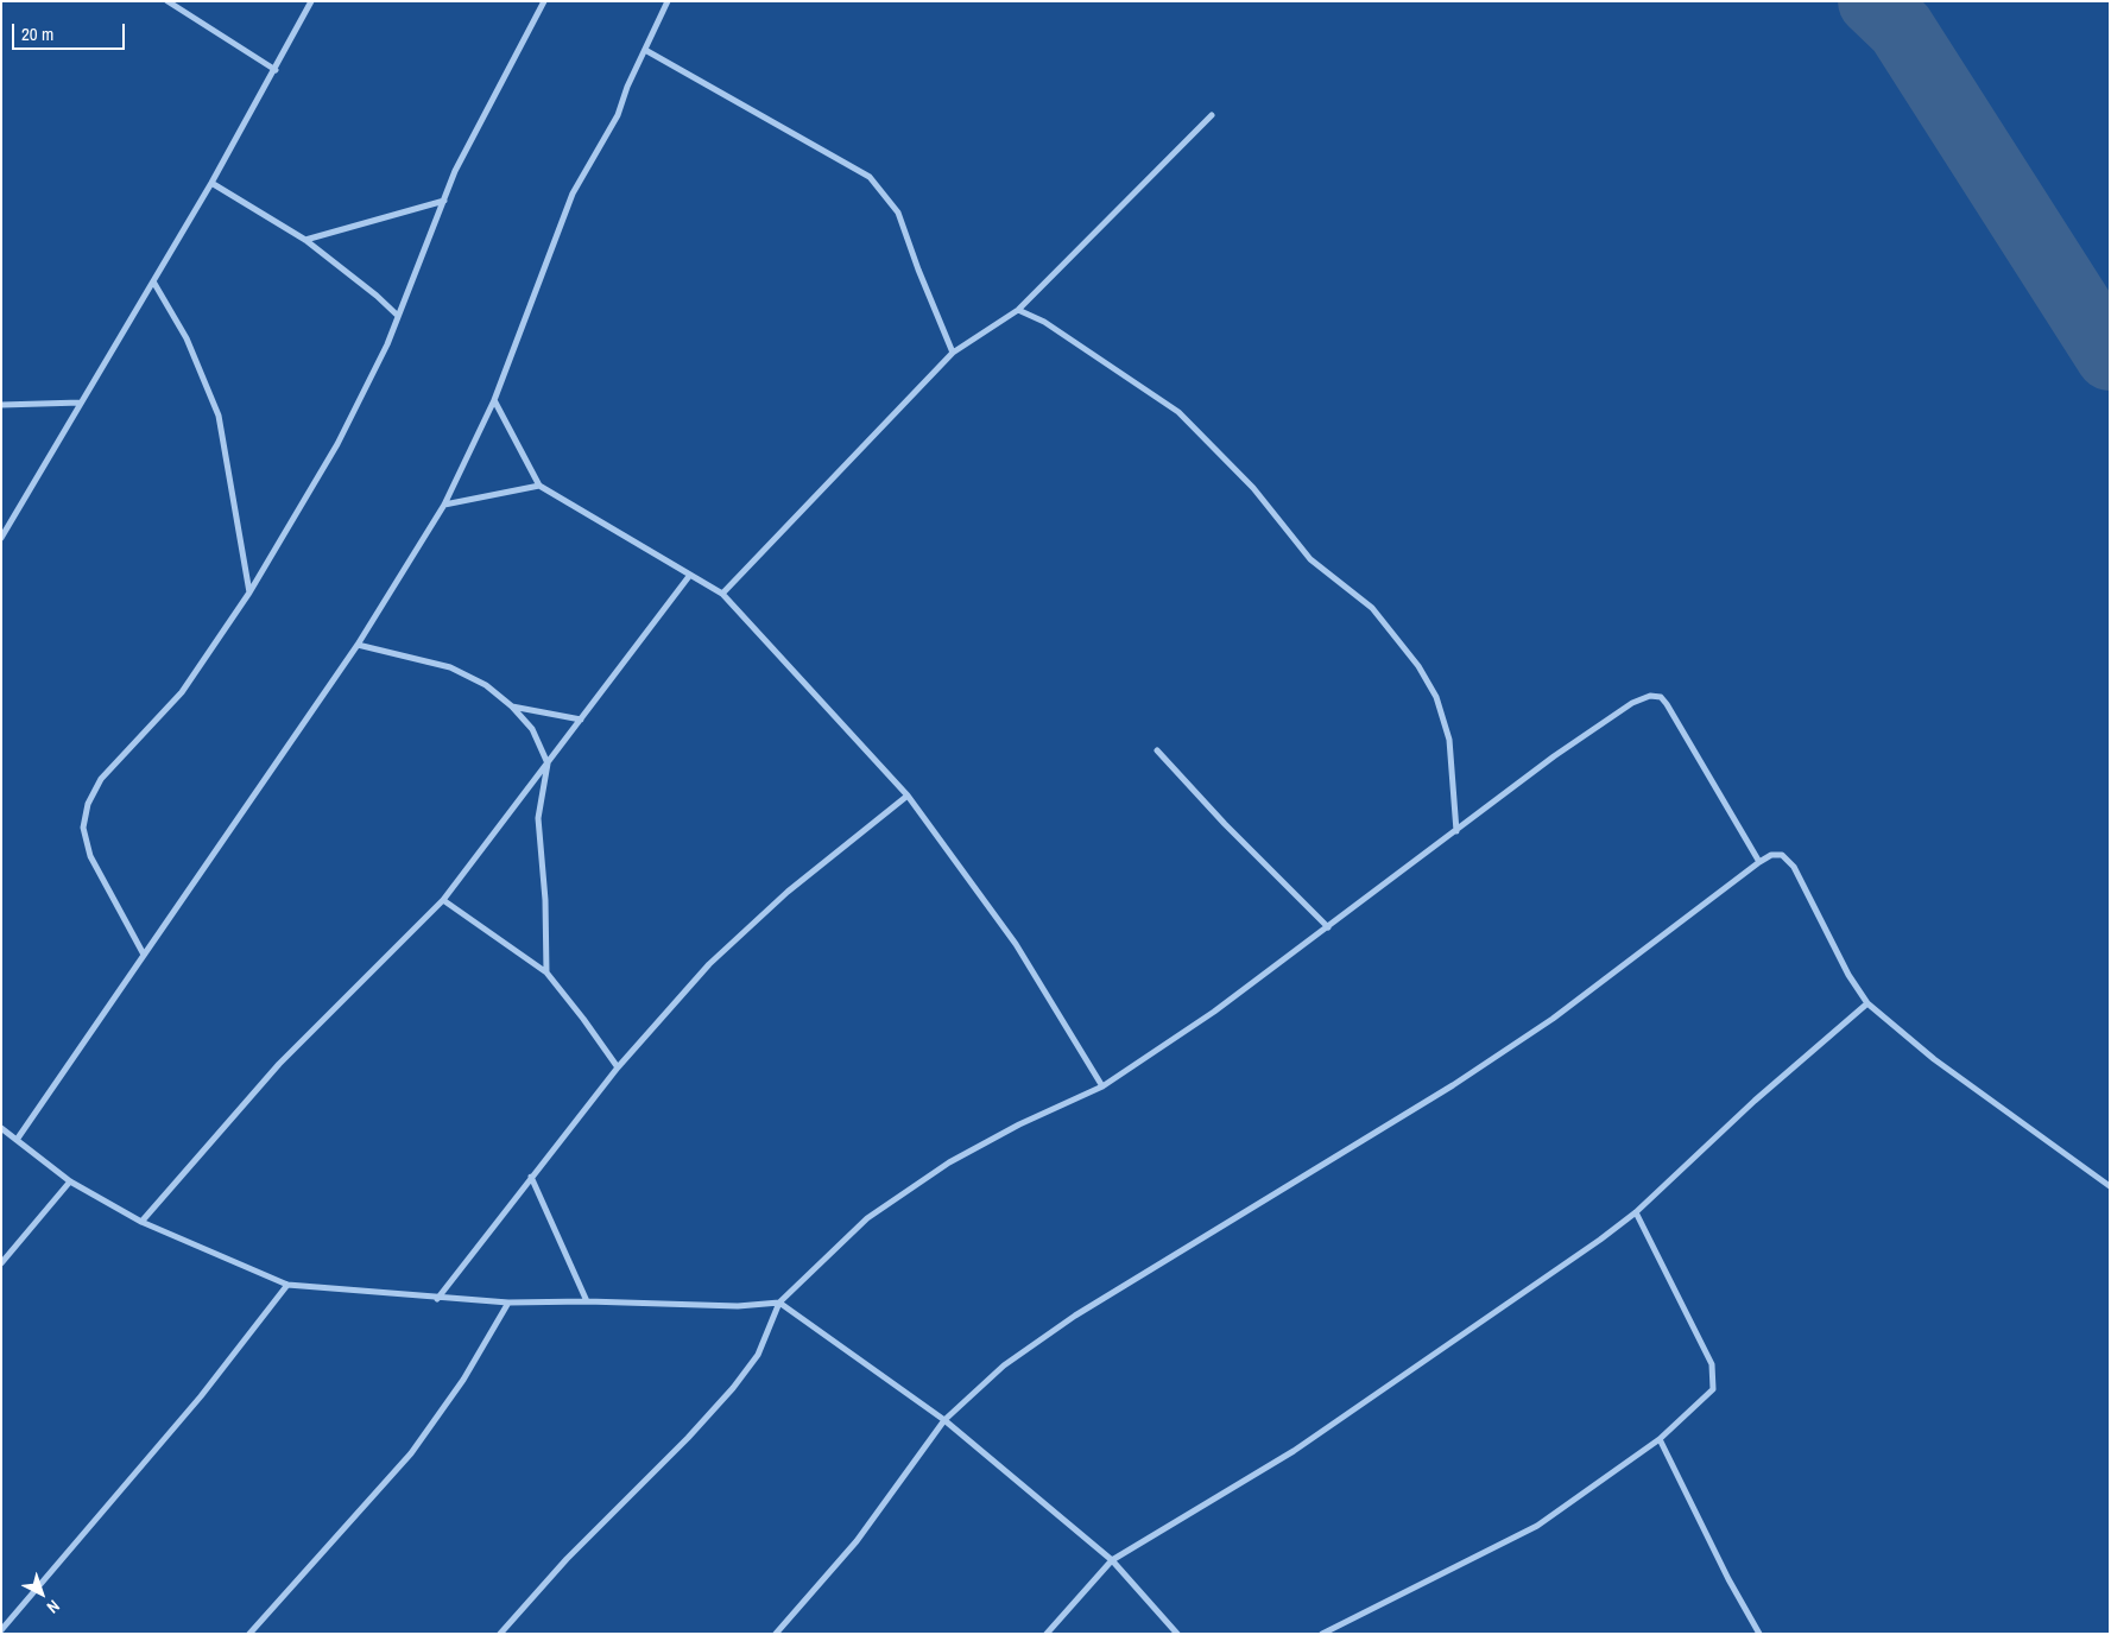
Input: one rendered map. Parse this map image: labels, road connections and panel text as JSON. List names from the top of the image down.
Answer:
{
  "scale_bar": "20 m",
  "north": "bottom right"
}
